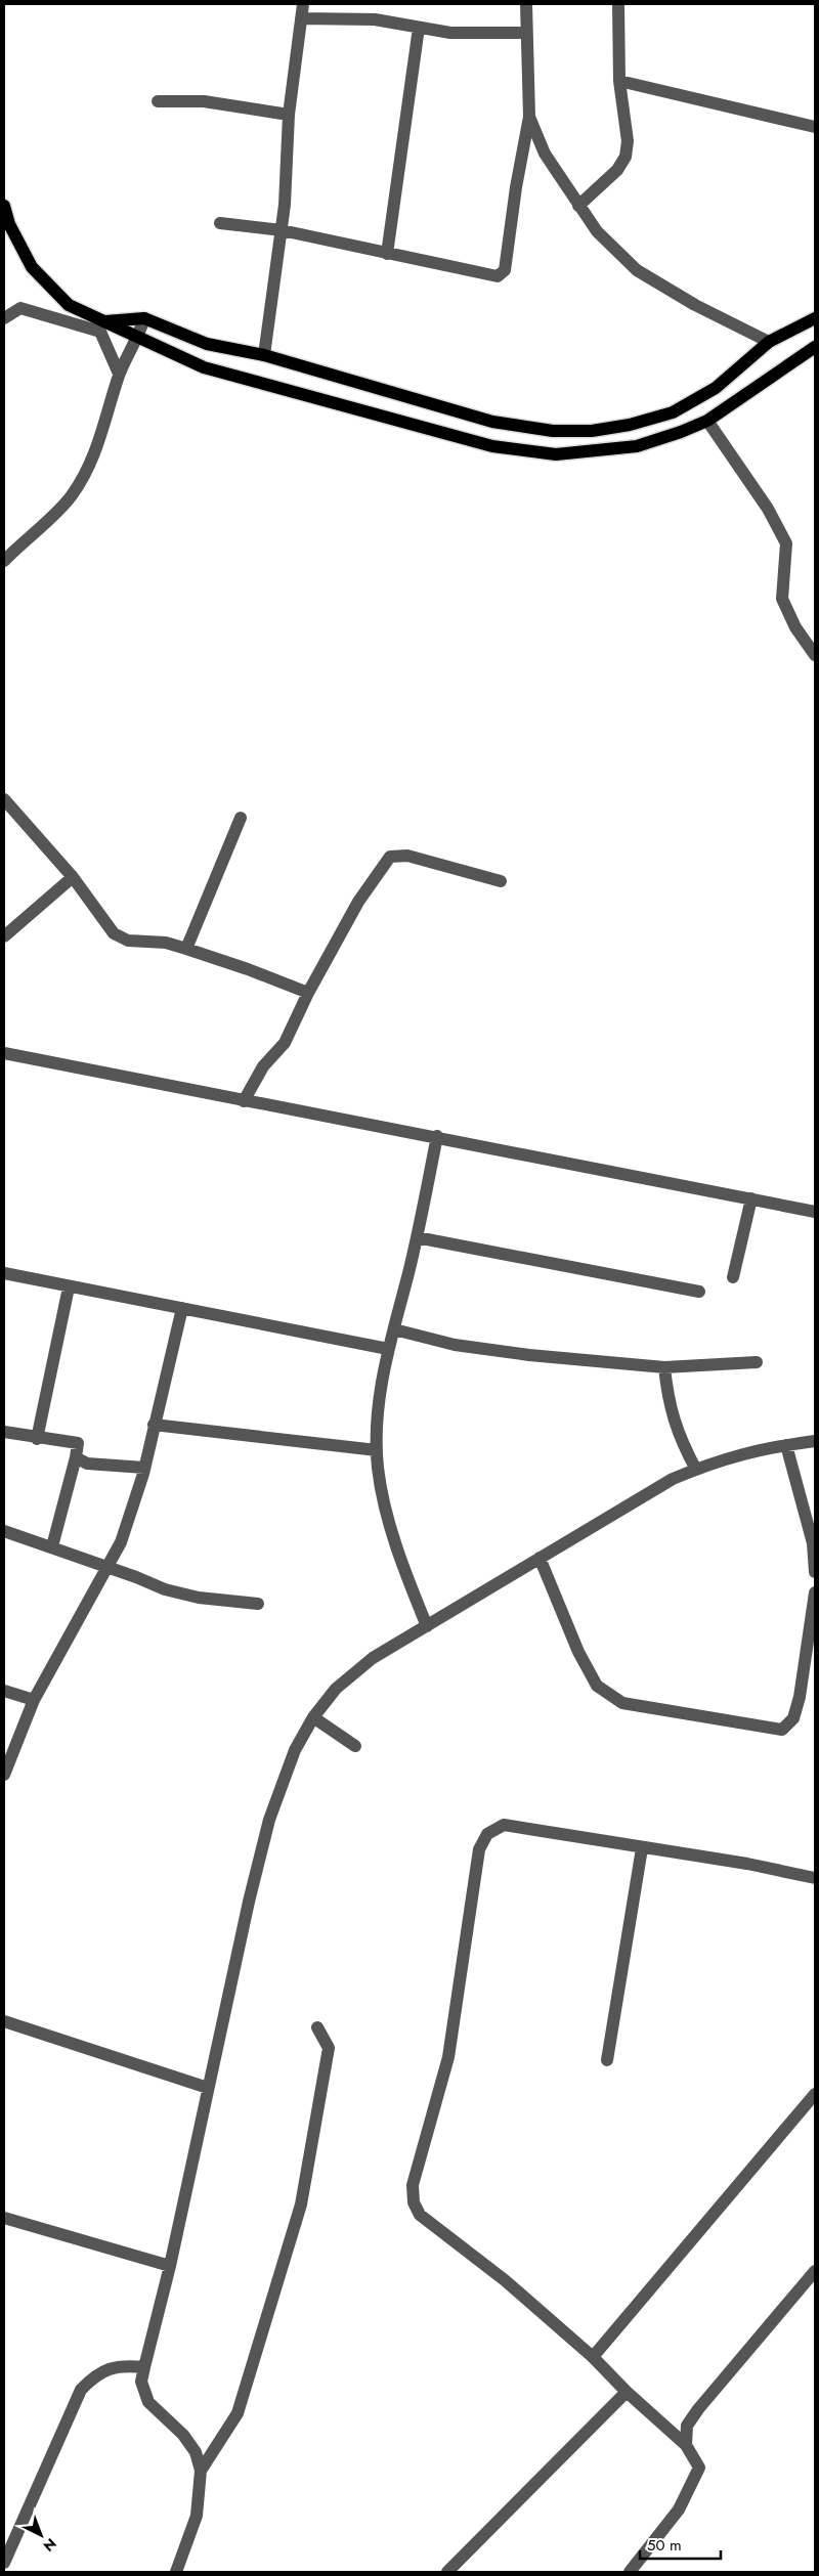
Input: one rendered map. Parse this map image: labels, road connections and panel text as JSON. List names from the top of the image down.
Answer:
{
  "scale_bar": "50 m",
  "north": "bottom right"
}
